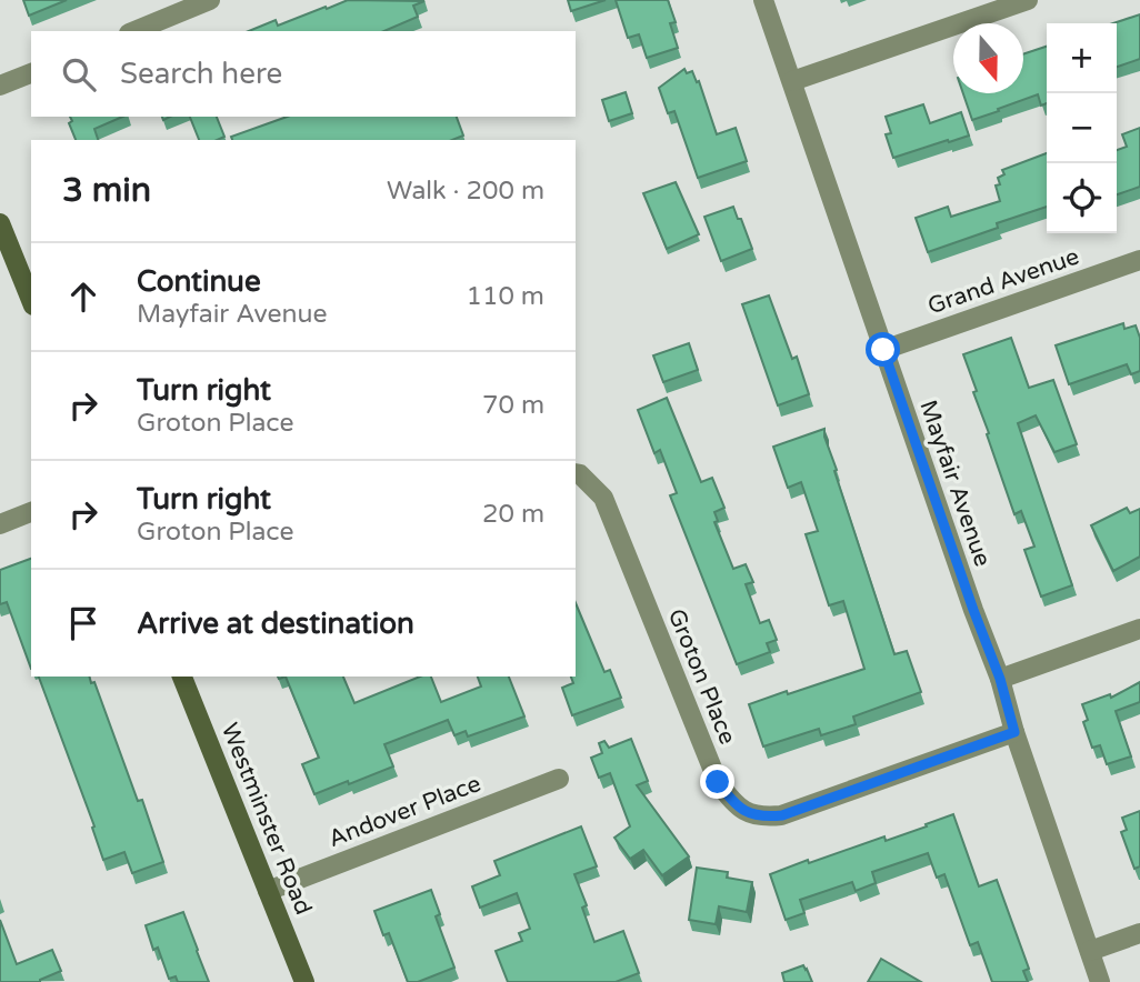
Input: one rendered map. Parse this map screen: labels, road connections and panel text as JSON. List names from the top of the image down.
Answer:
{
  "streets": {
    "main road": ["Westminster Road"],
    "street": [
      "Grand Avenue",
      "Mayfair Avenue",
      "Groton Place",
      "Andover Place"
    ]
  },
  "crossings": [
    ["Grand Avenue", "Mayfair Avenue"],
    ["Mayfair Avenue", "Groton Place"],
    ["Andover Place", "Westminster Road"]
  ],
  "north": "bottom",
  "page": {
    "map_buttons": ["+", "−"],
    "search": "Search here",
    "heading": ["3 min", "Walk · 200 m"],
    "list": [
      ["Continue", "Mayfair Avenue", "110 m"],
      ["Turn right", "Groton Place", "70 m"],
      ["Turn right", "Groton Place", "20 m"],
      "Arrive at destination"
    ]
  }
}
